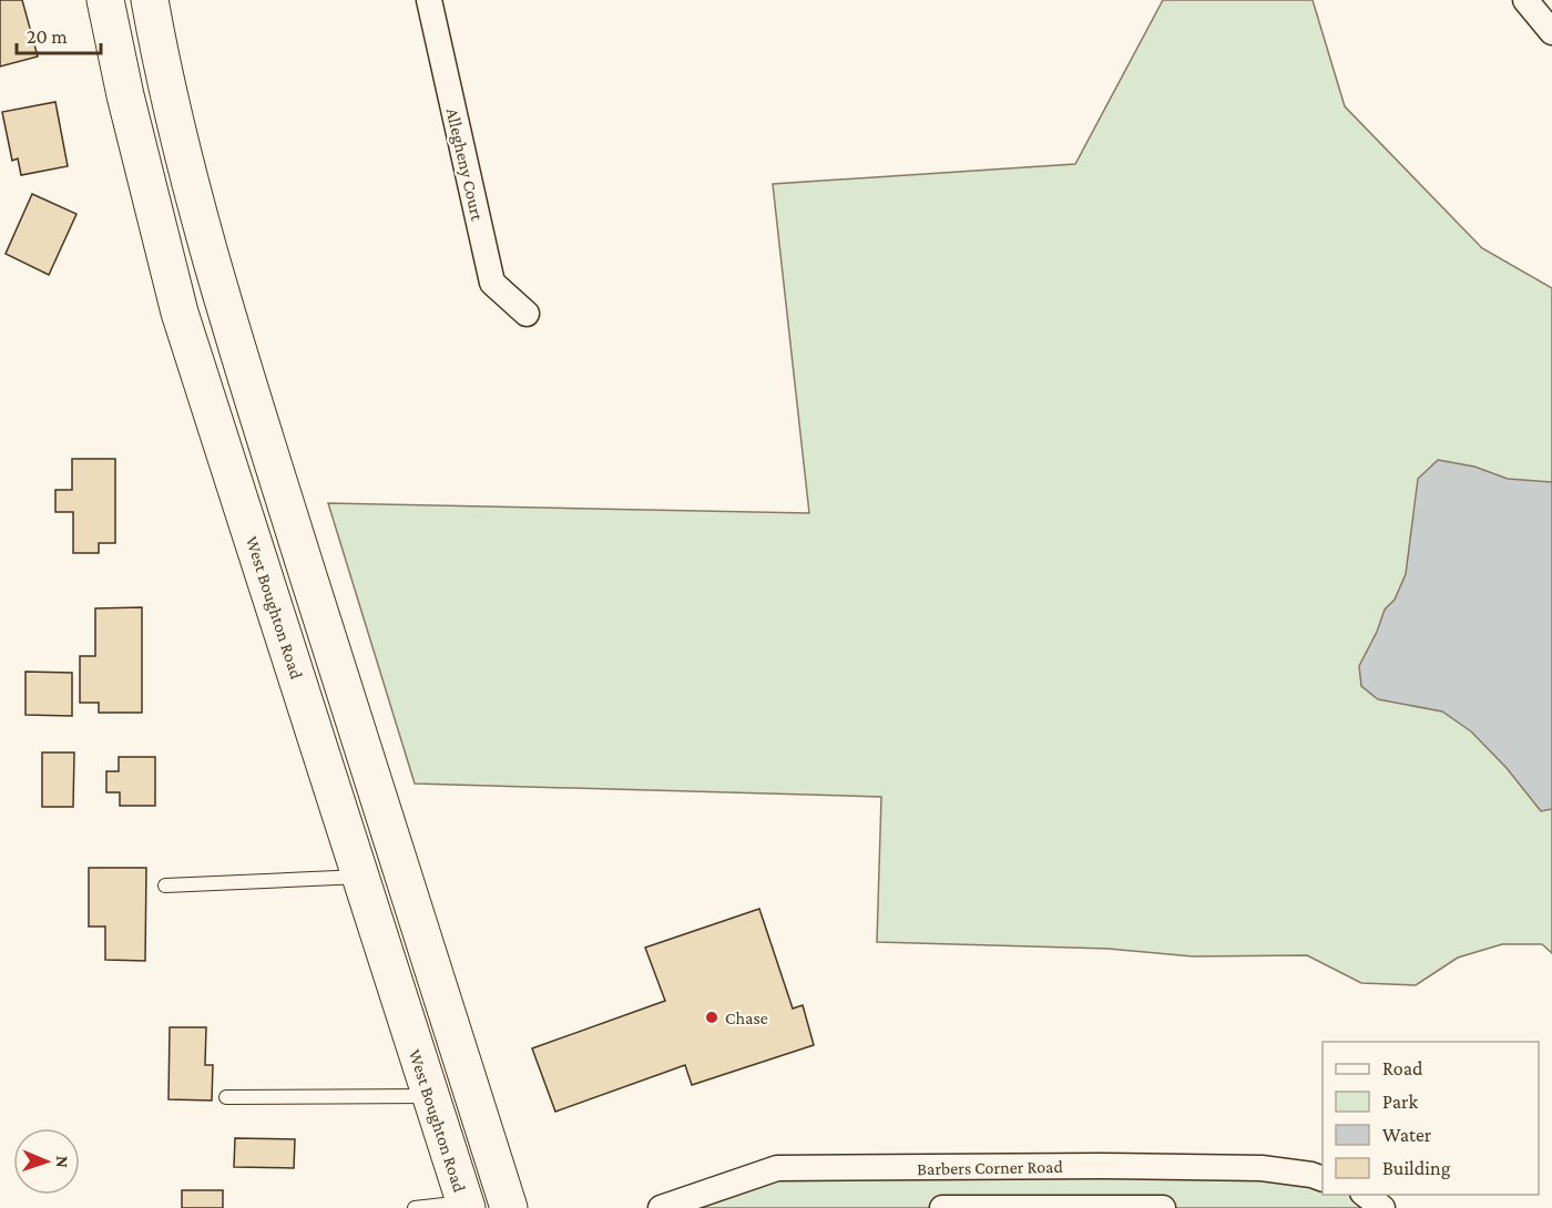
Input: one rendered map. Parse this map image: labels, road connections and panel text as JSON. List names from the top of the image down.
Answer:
{
  "streets": {
    "main road": ["West Boughton Road"],
    "street": ["Allegheny Court", "Barbers Corner Road"]
  },
  "places": ["Chase"],
  "legend": [
    "Road",
    "Park",
    "Water",
    "Building"
  ],
  "scale_bar": "20 m",
  "north": "right"
}
